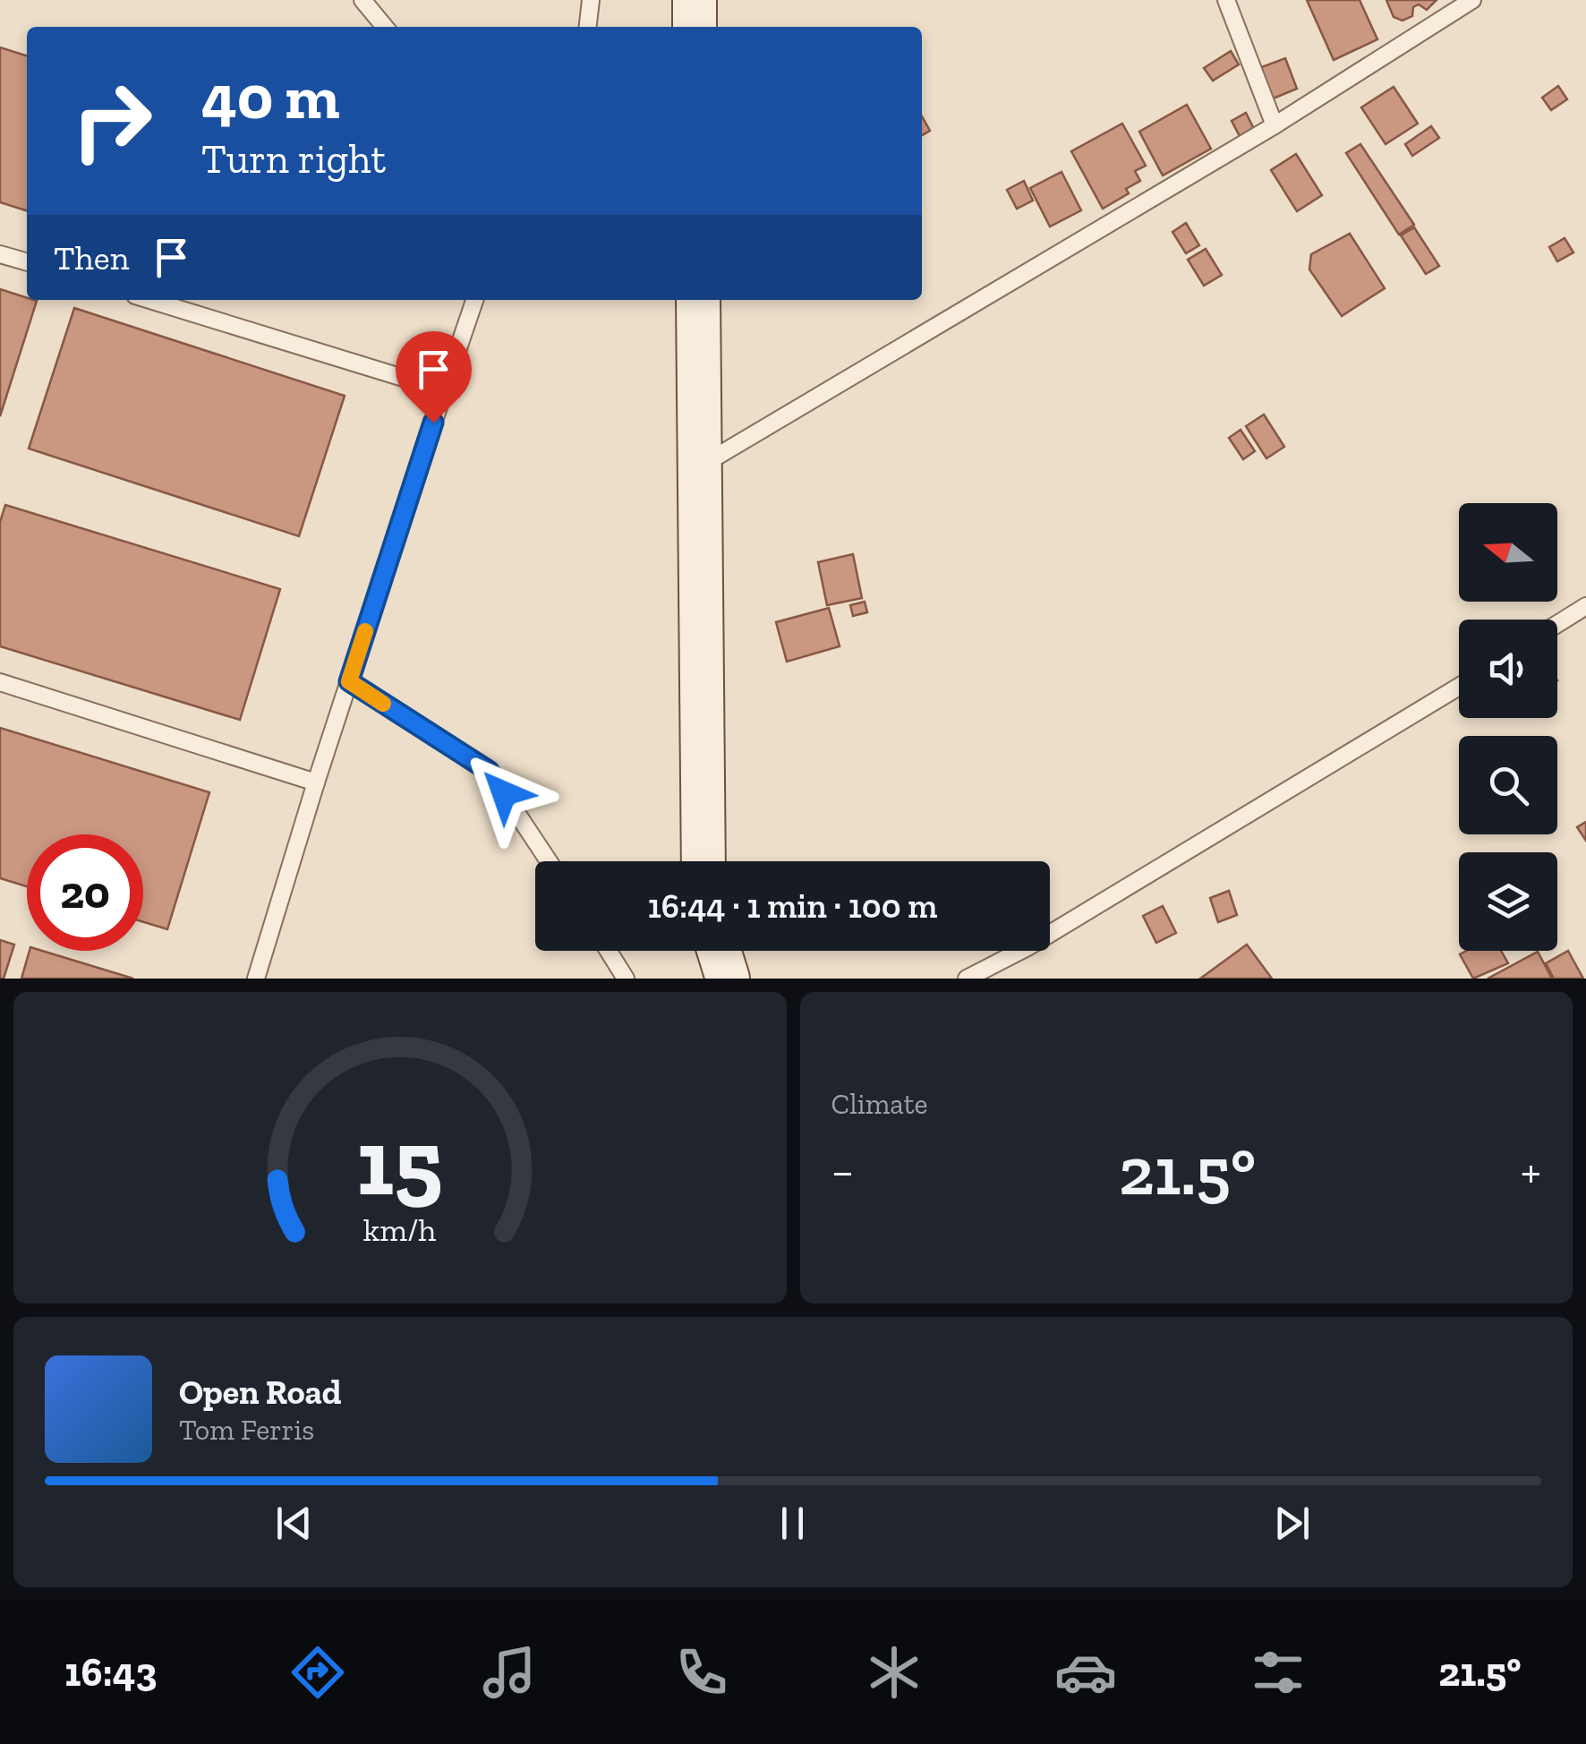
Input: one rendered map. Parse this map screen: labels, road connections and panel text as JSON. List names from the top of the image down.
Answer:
{
  "north": "left",
  "page": {
    "turn": ["40 m", "Turn right"],
    "then": "Then",
    "limit": "20",
    "trip": "16:44 · 1 min · 100 m",
    "tile": "Climate",
    "heat": ["−", "21.5°", "+"],
    "song": ["Open Road", "Tom Ferris"],
    "tabs": ["16:43", "21.5°"],
    "gauge": ["15", "km/h"]
  }
}
